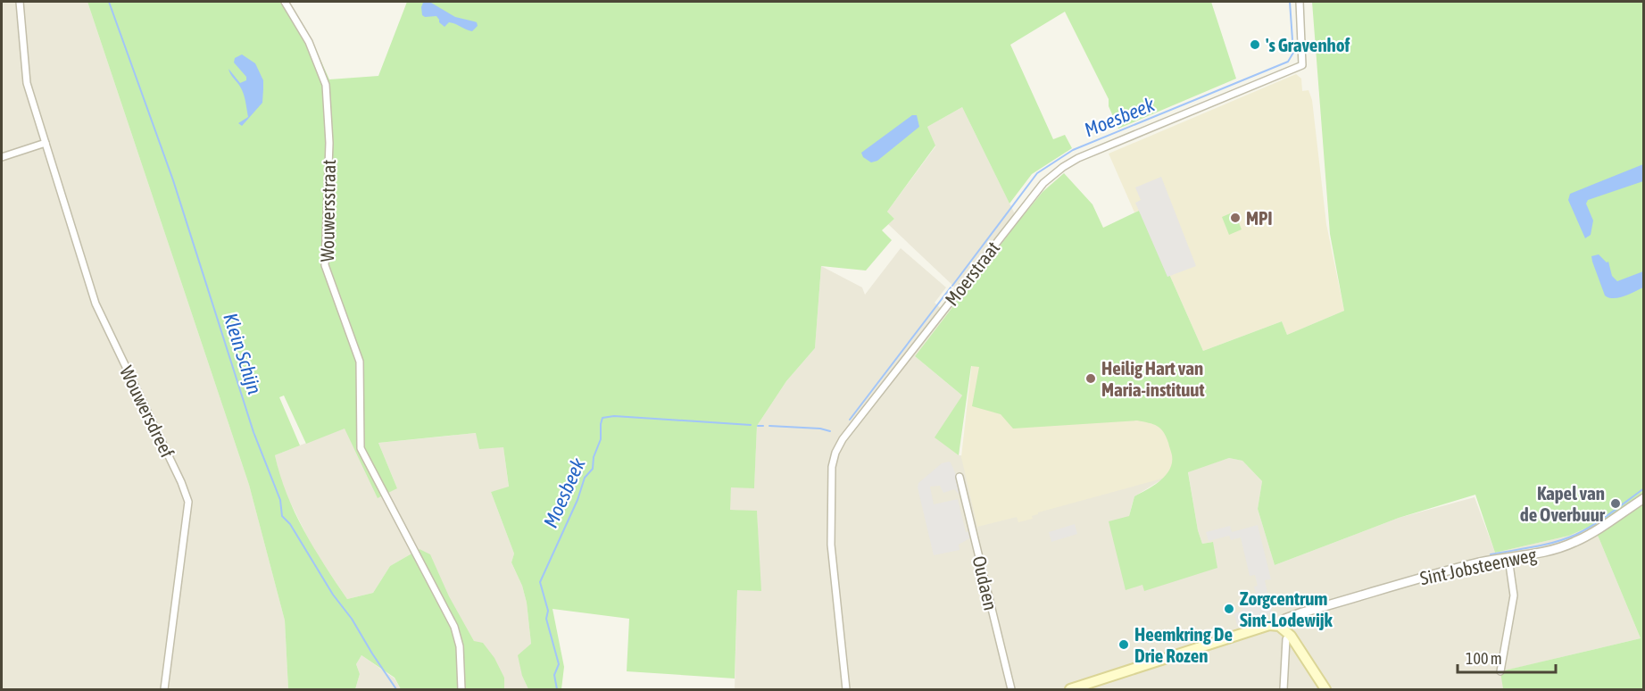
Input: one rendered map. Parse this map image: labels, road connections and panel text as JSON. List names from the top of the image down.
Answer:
{
  "streets": {
    "street": [
      "Wouwersstraat",
      "Moerstraat",
      "Wouwersdreef",
      "Sint Jobsteenweg",
      "Oudaen"
    ]
  },
  "water": ["Moesbeek", "Klein Schijn"],
  "places": [
    "'s Gravenhof",
    "MPI",
    "Heilig Hart van Maria-instituut",
    "Kapel van de Overbuur",
    "Zorgcentrum Sint-Lodewijk",
    "Heemkring De Drie Rozen"
  ],
  "scale_bar": "100 m"
}
